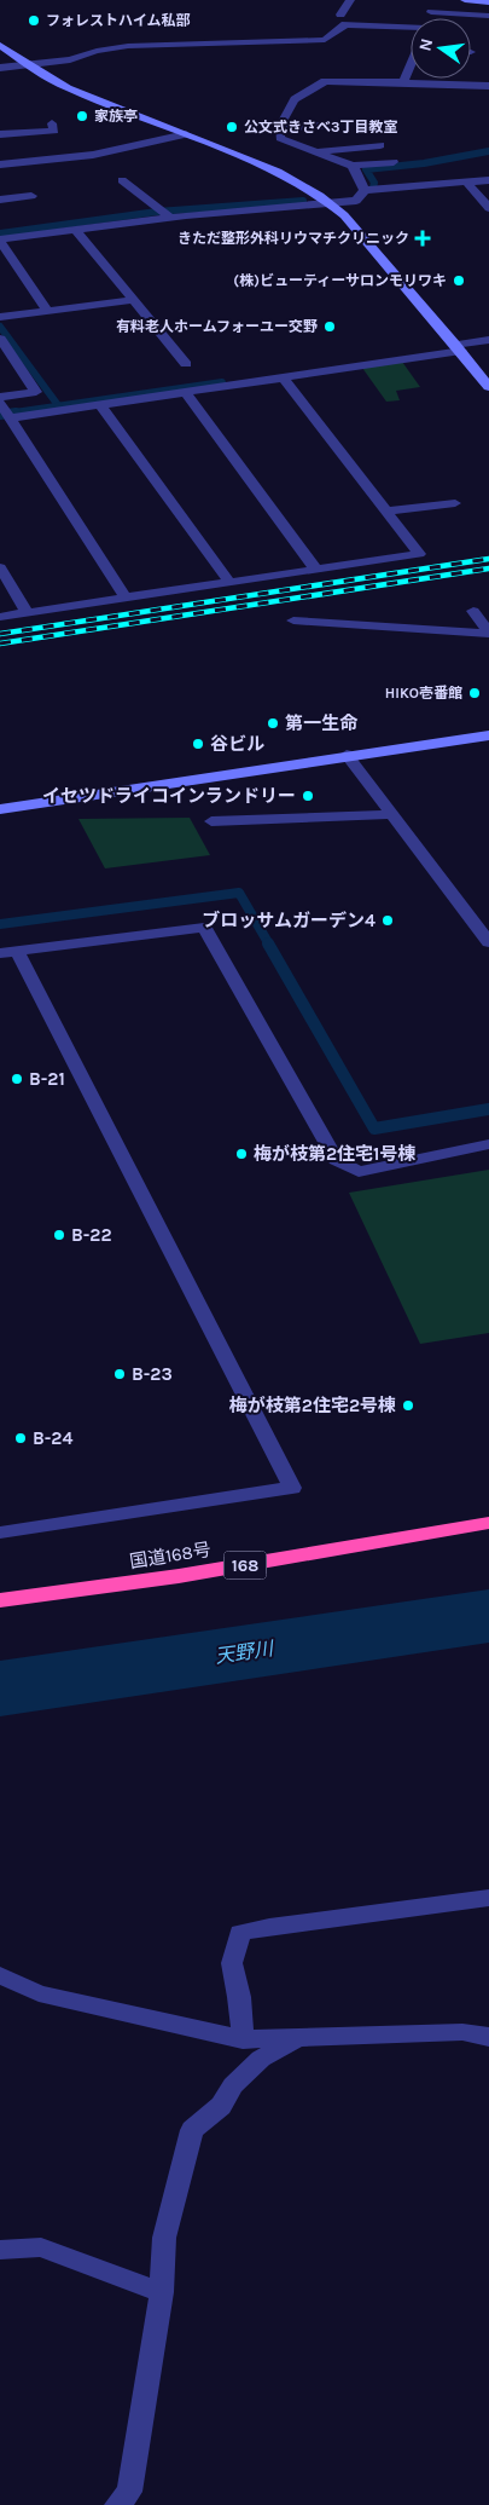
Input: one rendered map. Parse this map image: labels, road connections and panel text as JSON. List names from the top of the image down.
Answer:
{
  "streets": {
    "highway": ["国道168号", "168"]
  },
  "water": ["天野川"],
  "places": {
    "other": [
      "フォレストハイム私部",
      "家族亭",
      "公文式きさべ3丁目教室",
      "(株)ビューティーサロンモリワキ",
      "有料老人ホームフォーユー交野",
      "HIKO壱番館",
      "第一生命",
      "谷ビル",
      "イセツドライコインランドリー",
      "ブロッサムガーデン4",
      "B-21",
      "梅が枝第2住宅1号棟",
      "B-22",
      "B-23",
      "梅が枝第2住宅2号棟",
      "B-24"
    ],
    "health": ["きただ整形外科リウマチクリニック"]
  },
  "north": "left"
}
